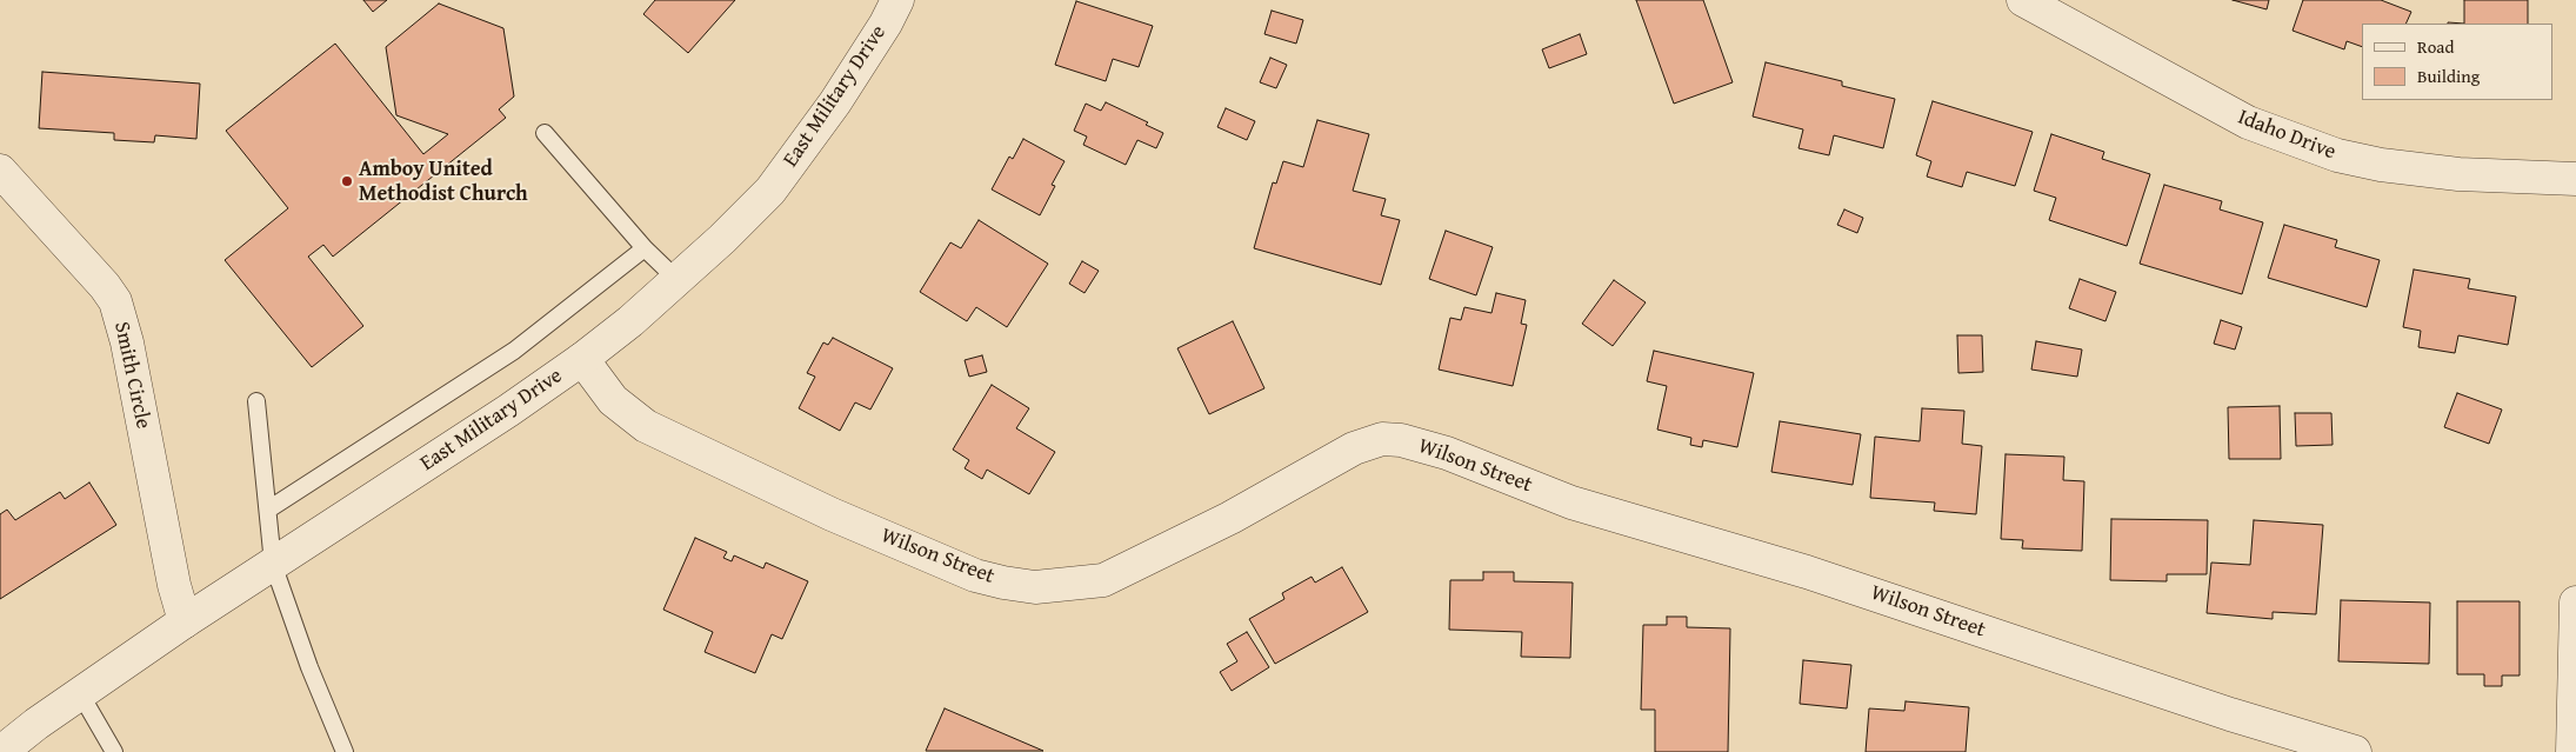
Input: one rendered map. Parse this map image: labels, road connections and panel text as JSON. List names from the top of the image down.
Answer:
{
  "streets": {
    "street": [
      "East Military Drive",
      "Idaho Drive",
      "Smith Circle",
      "Wilson Street"
    ]
  },
  "crossings": [
    ["East Military Drive", "Smith Circle"],
    ["East Military Drive", "Wilson Street"]
  ],
  "places": ["Amboy United Methodist Church"],
  "legend": ["Road", "Building"]
}
